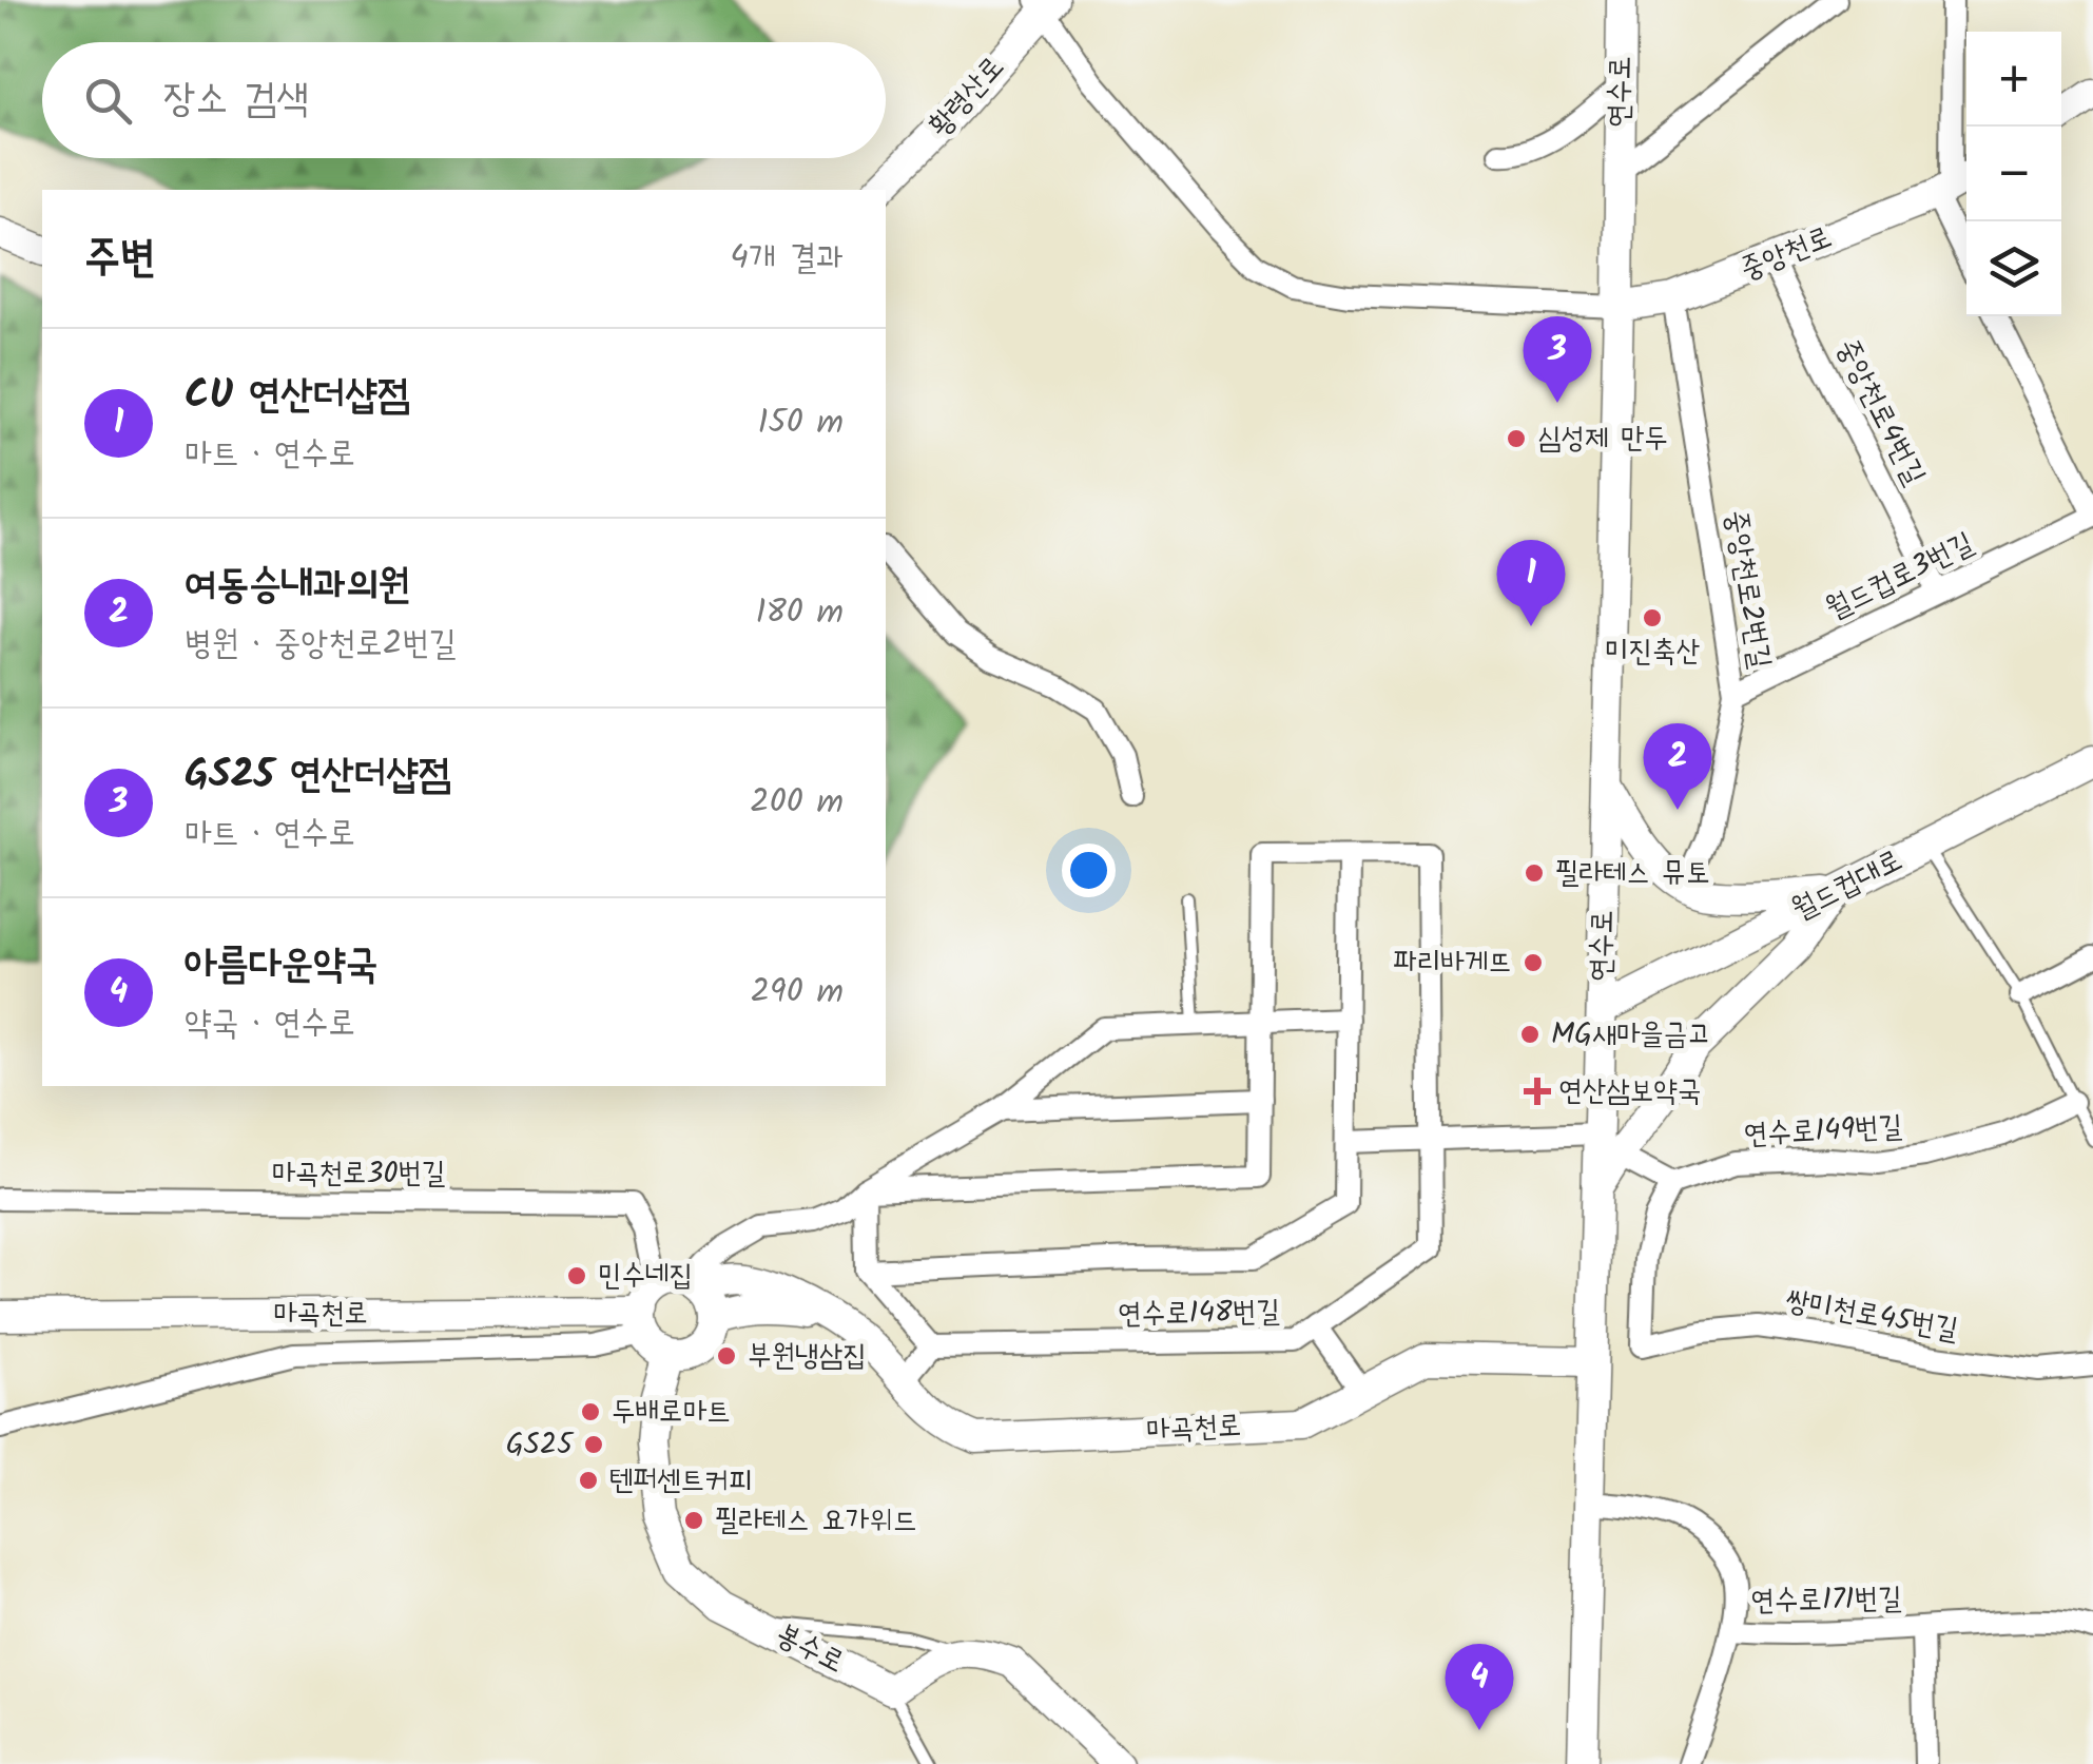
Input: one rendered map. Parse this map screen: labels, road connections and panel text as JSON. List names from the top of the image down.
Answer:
{
  "streets": {
    "street": [
      "연수로",
      "황령산로",
      "중앙천로",
      "중앙천로4번길",
      "월드컵로3번길",
      "중앙천로2번길",
      "월드컵대로",
      "연수로149번길",
      "마곡천로30번길",
      "마곡천로",
      "연수로148번길",
      "쌍미천로45번길",
      "연수로171번길",
      "봉수로"
    ]
  },
  "crossings": [
    ["연수로", "중앙천로"],
    ["연수로", "월드컵대로"],
    ["중앙천로", "중앙천로4번길"],
    ["중앙천로", "중앙천로2번길"],
    ["중앙천로4번길", "월드컵로3번길"],
    ["월드컵로3번길", "중앙천로2번길"],
    ["연수로149번길", "쌍미천로45번길"],
    ["마곡천로30번길", "마곡천로"],
    ["마곡천로30번길", "봉수로"],
    ["마곡천로", "봉수로"]
  ],
  "places": {
    "other": [
      "심성제 만두",
      "미진축산",
      "필라테스 뮤토",
      "파리바게뜨",
      "MG새마을금고",
      "민수네집",
      "부원냉삼집",
      "두배로마트",
      "GS25",
      "텐퍼센트커피",
      "필라테스 요가위드"
    ],
    "health": ["연산삼보약국"]
  },
  "page": {
    "map_buttons": ["+", "−"],
    "search": "장소 검색",
    "heading": ["주변", "4개 결과"],
    "pins": [
      "3",
      "1",
      "2",
      "4"
    ],
    "list": [
      {
        "mark": "1",
        "name": "CU 연산더샵점",
        "note": "마트 · 연수로",
        "value": "150 m"
      },
      {
        "mark": "2",
        "name": "여동승내과의원",
        "note": "병원 · 중앙천로2번길",
        "value": "180 m"
      },
      {
        "mark": "3",
        "name": "GS25 연산더샵점",
        "note": "마트 · 연수로",
        "value": "200 m"
      },
      {
        "mark": "4",
        "name": "아름다운약국",
        "note": "약국 · 연수로",
        "value": "290 m"
      }
    ]
  }
}
